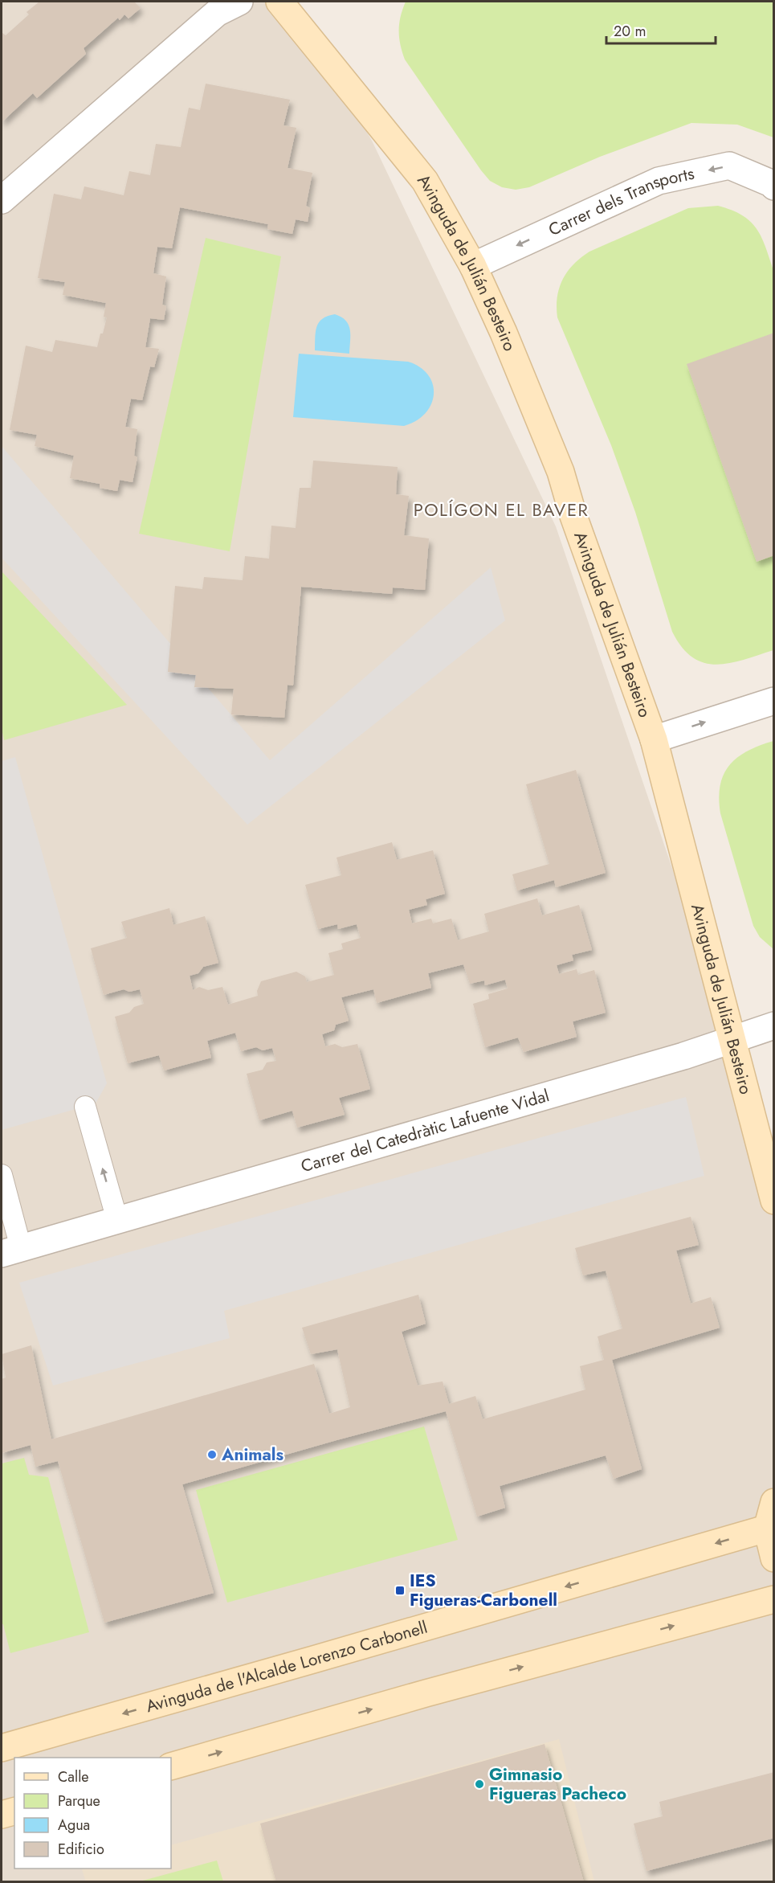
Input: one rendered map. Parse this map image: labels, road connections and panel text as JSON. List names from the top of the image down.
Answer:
{
  "streets": {
    "main road": ["Avinguda de Julián Besteiro", "Avinguda de l'Alcalde Lorenzo Carbonell"],
    "street": ["Carrer dels Transports", "Carrer del Catedràtic Lafuente Vidal"]
  },
  "crossings": [
    ["Carrer dels Transports", "Avinguda de Julián Besteiro"],
    ["Avinguda de Julián Besteiro", "Carrer del Catedràtic Lafuente Vidal"]
  ],
  "one_way": ["Carrer dels Transports"],
  "districts": ["POLÍGON EL BAVER"],
  "places": {
    "other": ["Animals", "Gimnasio Figueras Pacheco"],
    "transit": ["IES Figueras-Carbonell"]
  },
  "legend": [
    "Calle",
    "Parque",
    "Agua",
    "Edificio"
  ],
  "scale_bar": "20 m"
}
